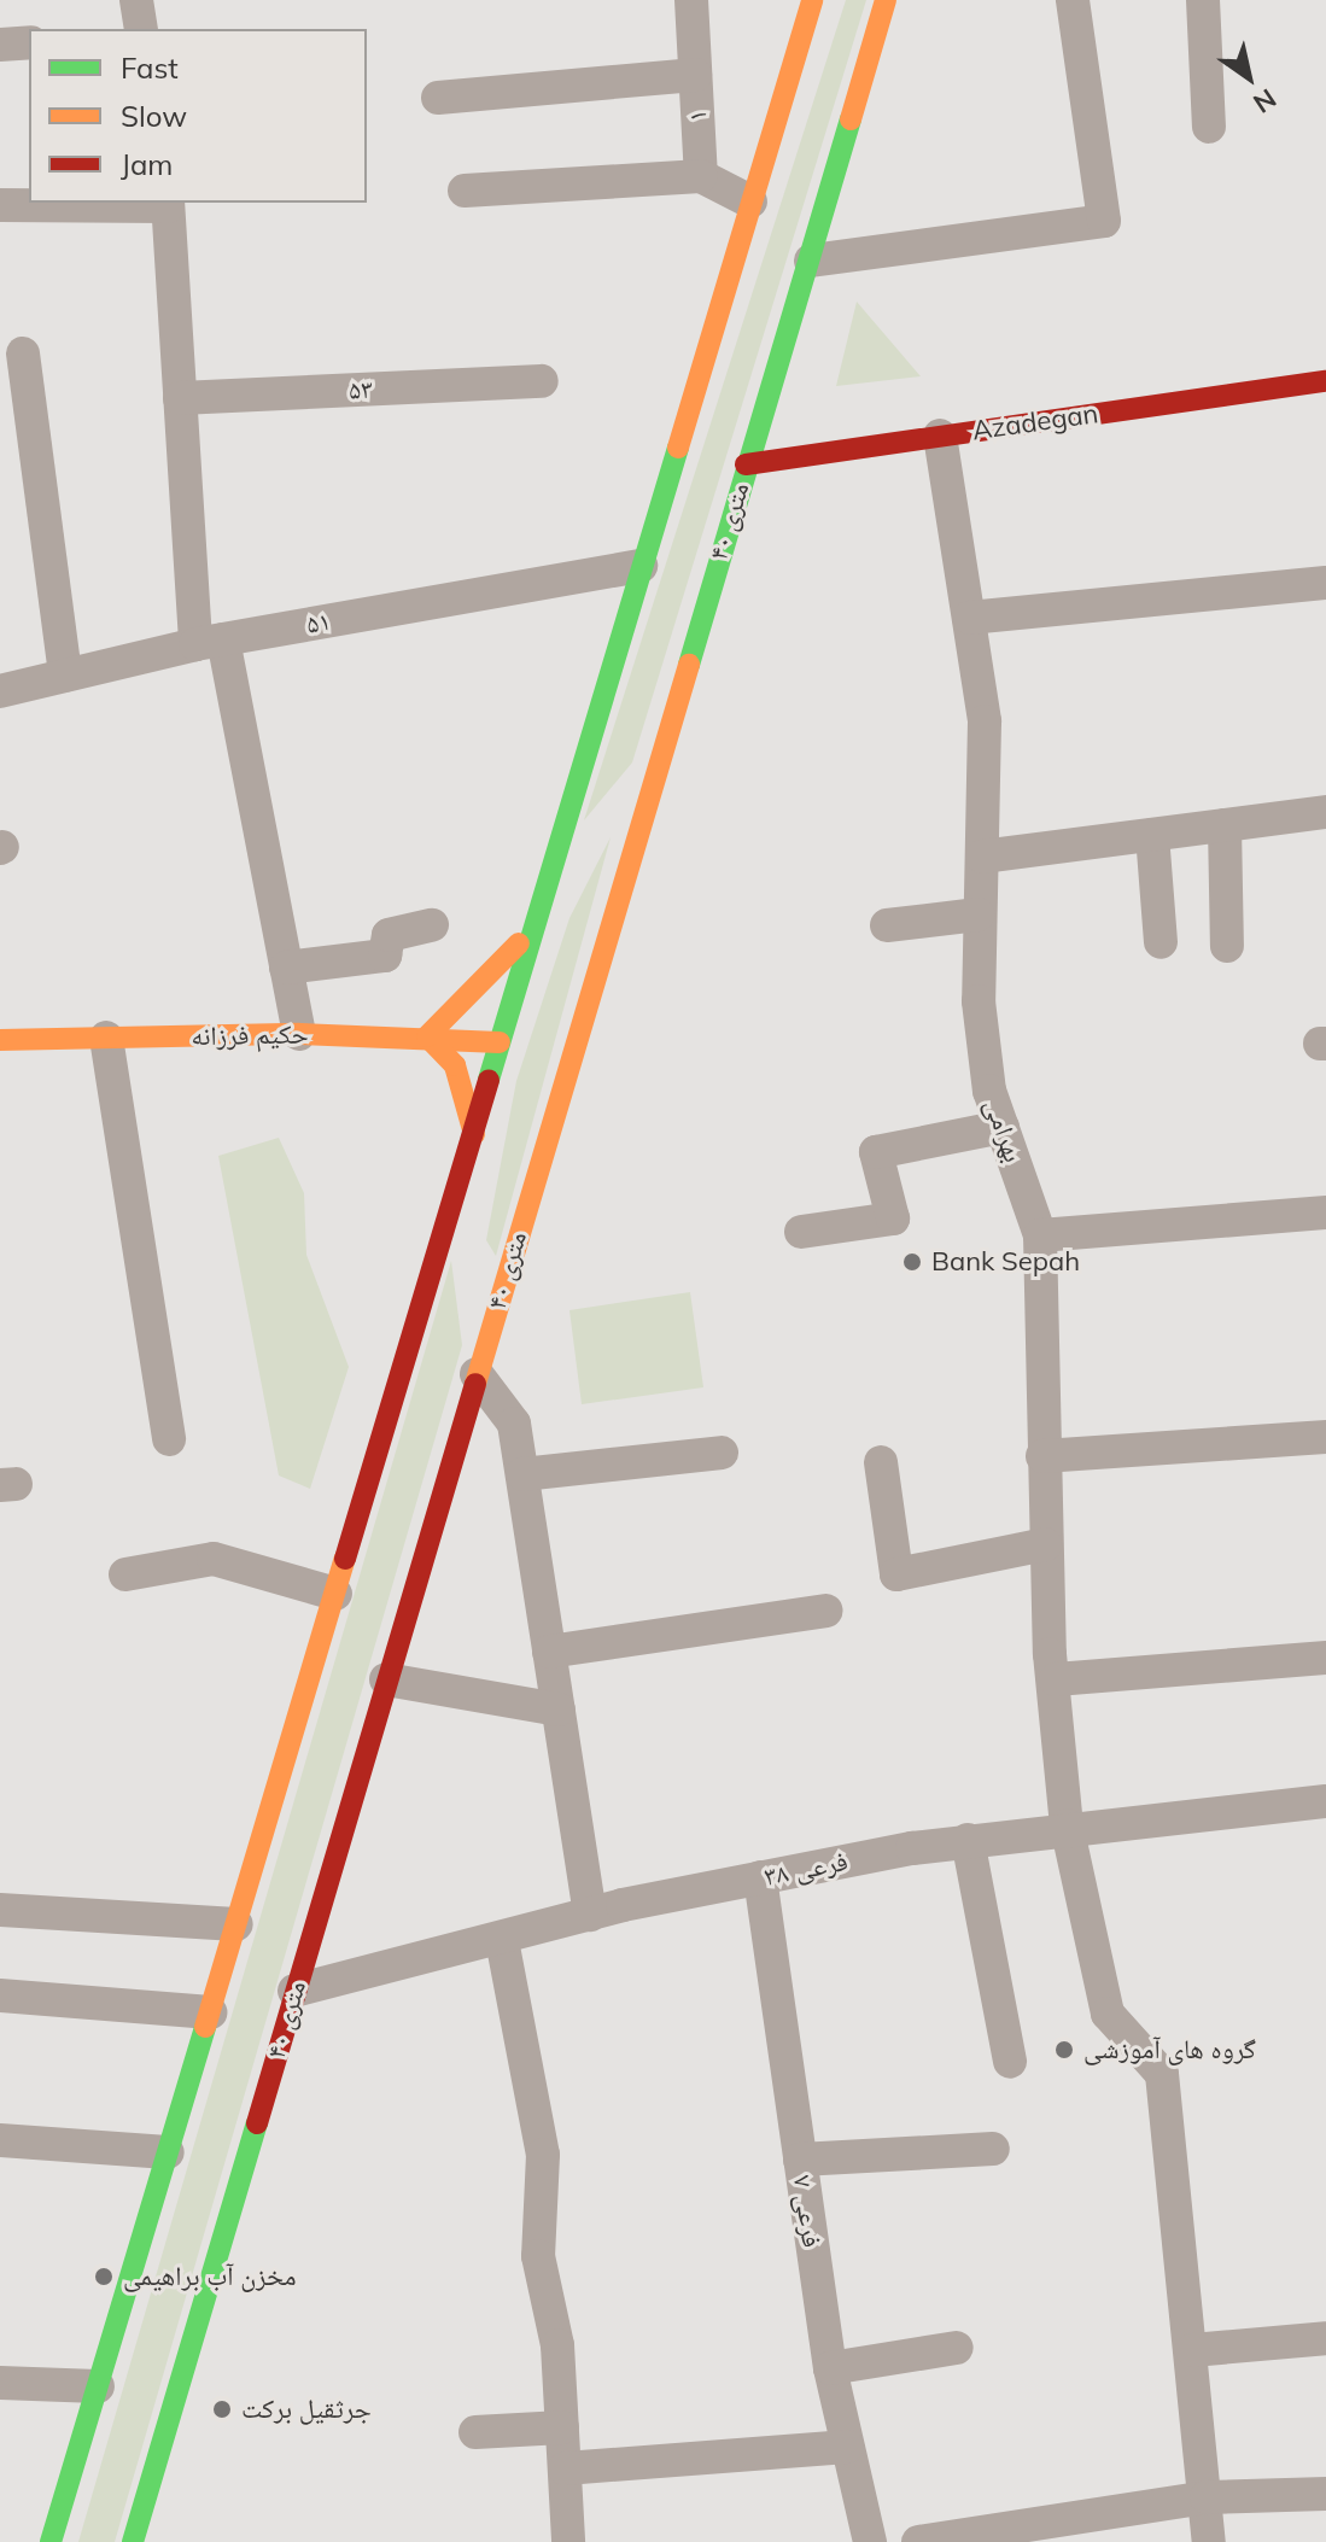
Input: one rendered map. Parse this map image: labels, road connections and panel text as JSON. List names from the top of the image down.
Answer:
{
  "streets": {
    "main road": ["Azadegan", "۴۰ متری", "حکیم فرزانه"],
    "street": [
      "۱",
      "۵۳",
      "۵۱",
      "بهرامی",
      "فرعی ۳۸",
      "فرعی ۷"
    ]
  },
  "crossings": [
    ["Azadegan", "۴۰ متری"],
    ["Azadegan", "بهرامی"],
    ["۴۰ متری", "فرعی ۳۸"],
    ["بهرامی", "فرعی ۳۸"],
    ["فرعی ۳۸", "فرعی ۷"]
  ],
  "places": [
    "Bank Sepah",
    "گروه های آموزشی",
    "مخزن آب براهیمی",
    "جرثقیل برکت"
  ],
  "legend": ["Fast", "Slow", "Jam"],
  "north": "bottom right"
}
